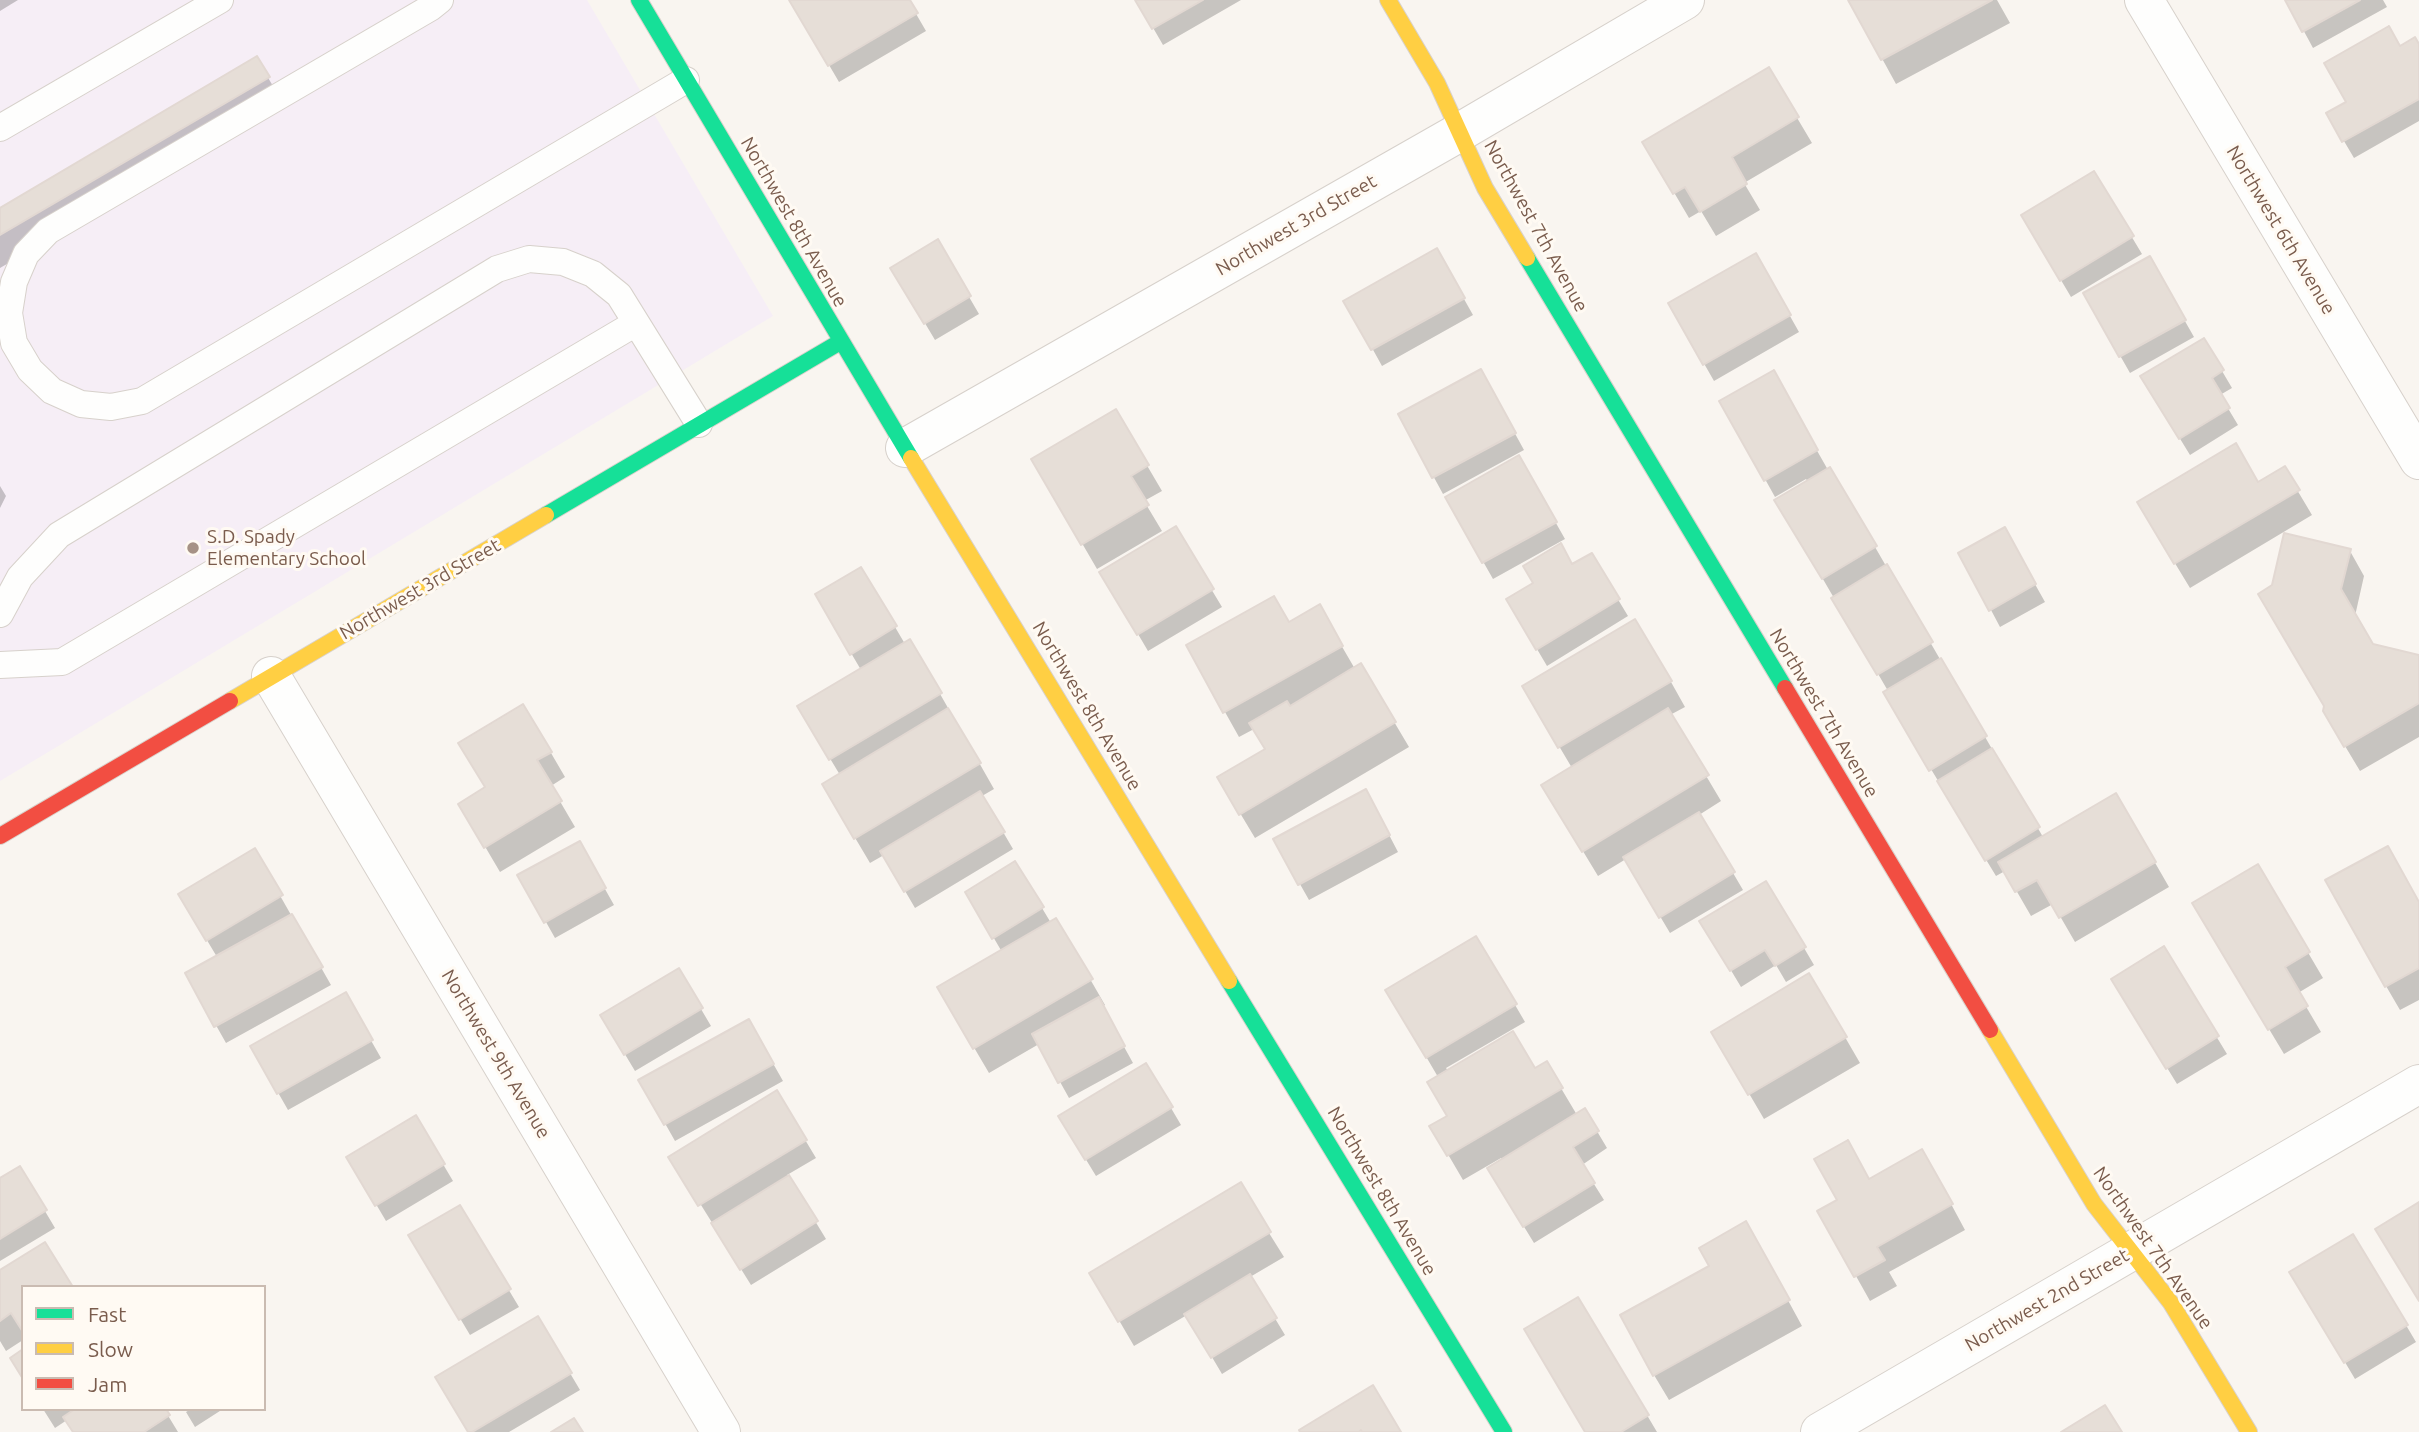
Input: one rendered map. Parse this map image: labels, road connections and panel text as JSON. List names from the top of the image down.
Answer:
{
  "streets": {
    "street": [
      "Northwest 8th Avenue",
      "Northwest 3rd Street",
      "Northwest 7th Avenue",
      "Northwest 6th Avenue",
      "Northwest 9th Avenue",
      "Northwest 2nd Street"
    ]
  },
  "crossings": [
    ["Northwest 8th Avenue", "Northwest 3rd Street"],
    ["Northwest 3rd Street", "Northwest 7th Avenue"],
    ["Northwest 3rd Street", "Northwest 9th Avenue"],
    ["Northwest 7th Avenue", "Northwest 2nd Street"]
  ],
  "places": ["S.D. Spady Elementary School"],
  "legend": ["Fast", "Slow", "Jam"]
}
